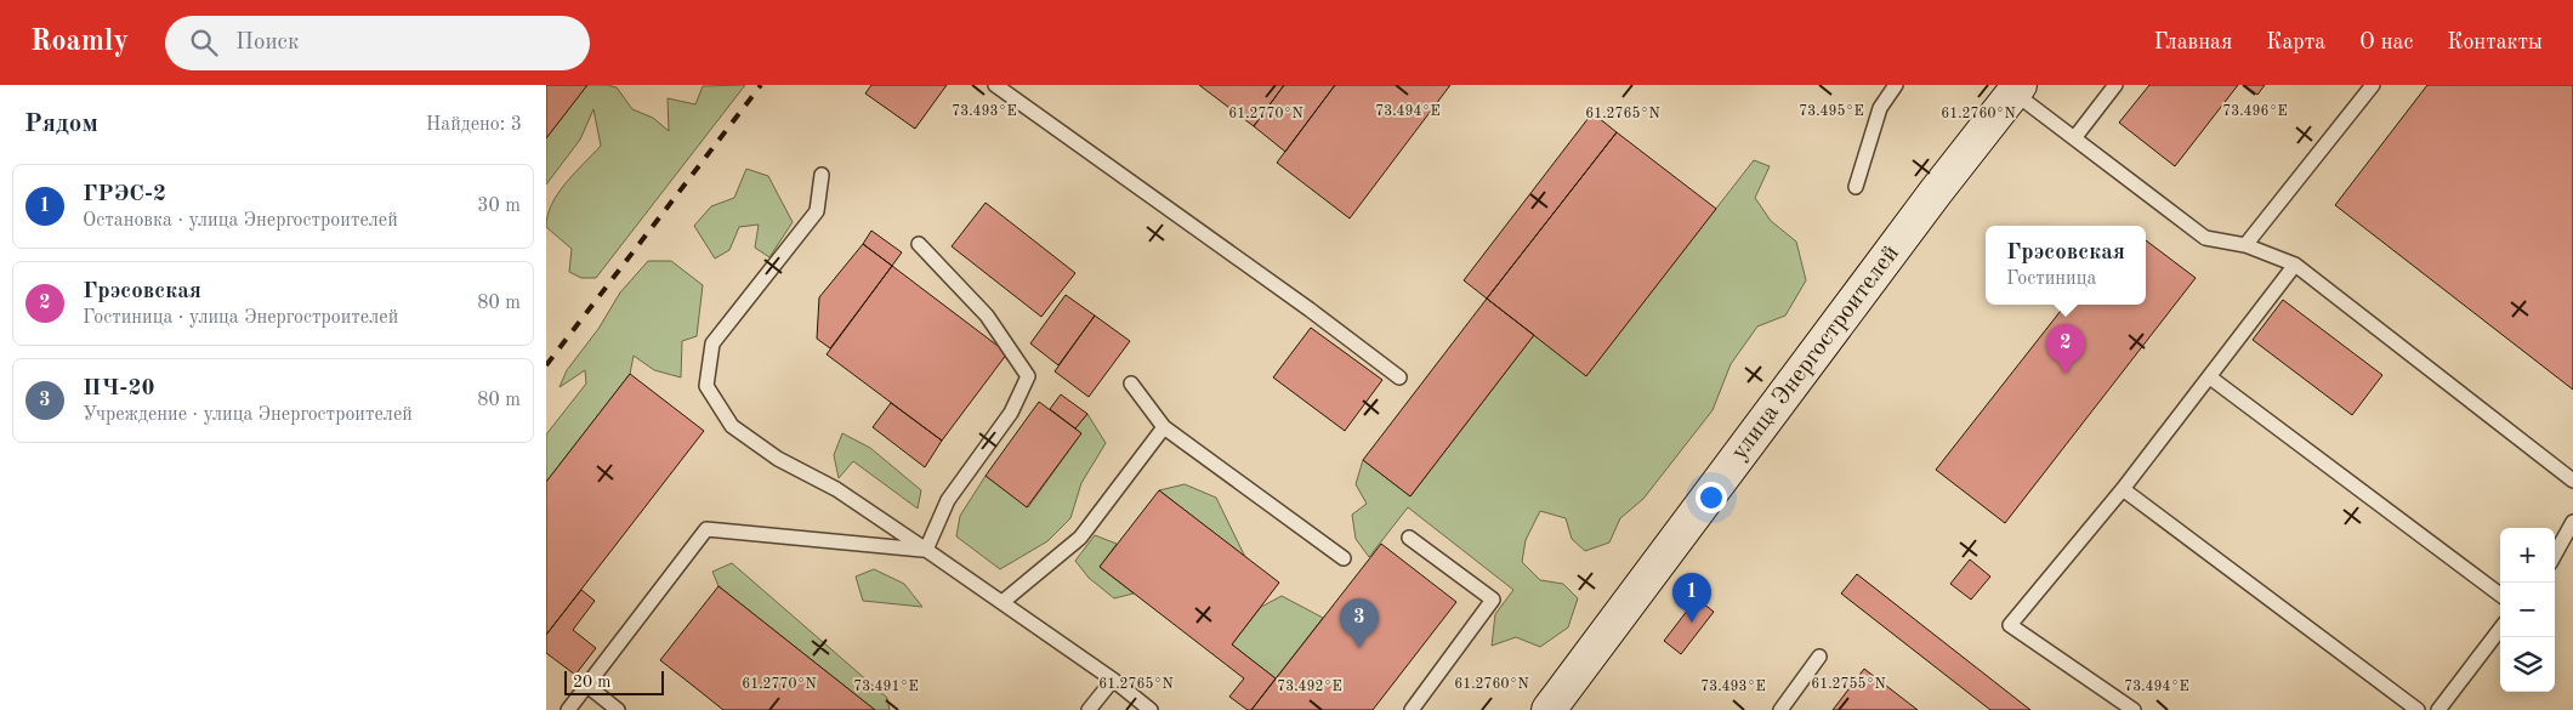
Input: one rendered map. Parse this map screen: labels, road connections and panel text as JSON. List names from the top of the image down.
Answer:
{
  "streets": {
    "main road": ["улица Энергостроителей"]
  },
  "scale_bar": "20 m",
  "page": {
    "header": "Roamly",
    "search": "Поиск",
    "nav": [
      "Главная",
      "Карта",
      "О нас",
      "Контакты"
    ],
    "heading": ["Рядом", "Найдено: 3"],
    "list": [
      {
        "mark": "1",
        "name": "ГРЭС-2",
        "note": "Остановка · улица Энергостроителей",
        "value": "30 m"
      },
      {
        "mark": "2",
        "name": "Грэсовская",
        "note": "Гостиница · улица Энергостроителей",
        "value": "80 m"
      },
      {
        "mark": "3",
        "name": "ПЧ-20",
        "note": "Учреждение · улица Энергостроителей",
        "value": "80 m"
      }
    ],
    "popup": ["Грэсовская", "Гостиница"],
    "pins": ["2", "1", "3"],
    "map_buttons": ["+", "−"],
    "scale": "20 m"
  },
  "coordinates": [
    "73.493°E",
    "73.494°E",
    "73.495°E",
    "73.496°E",
    "61.2770°N",
    "61.2765°N",
    "61.2760°N",
    "61.2755°N",
    "73.491°E",
    "73.492°E"
  ]
}
